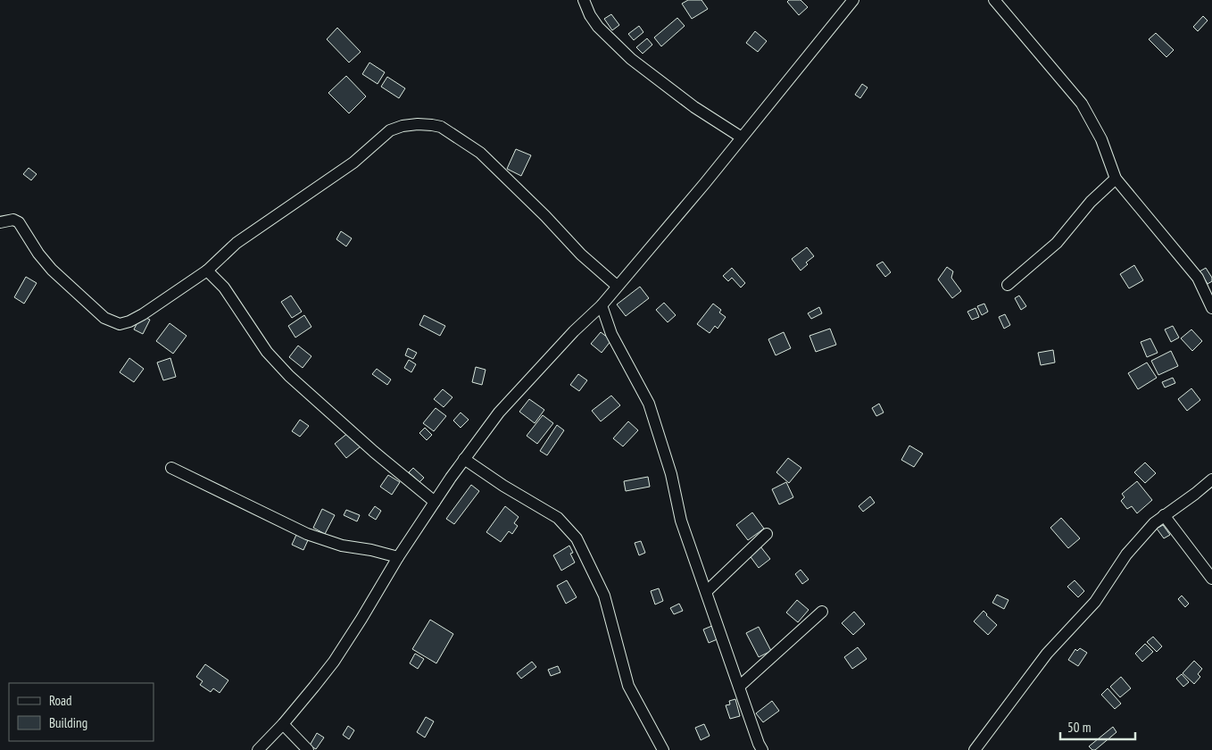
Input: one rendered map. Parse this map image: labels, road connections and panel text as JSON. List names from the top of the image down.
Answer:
{
  "legend": ["Road", "Building"],
  "scale_bar": "50 m"
}
